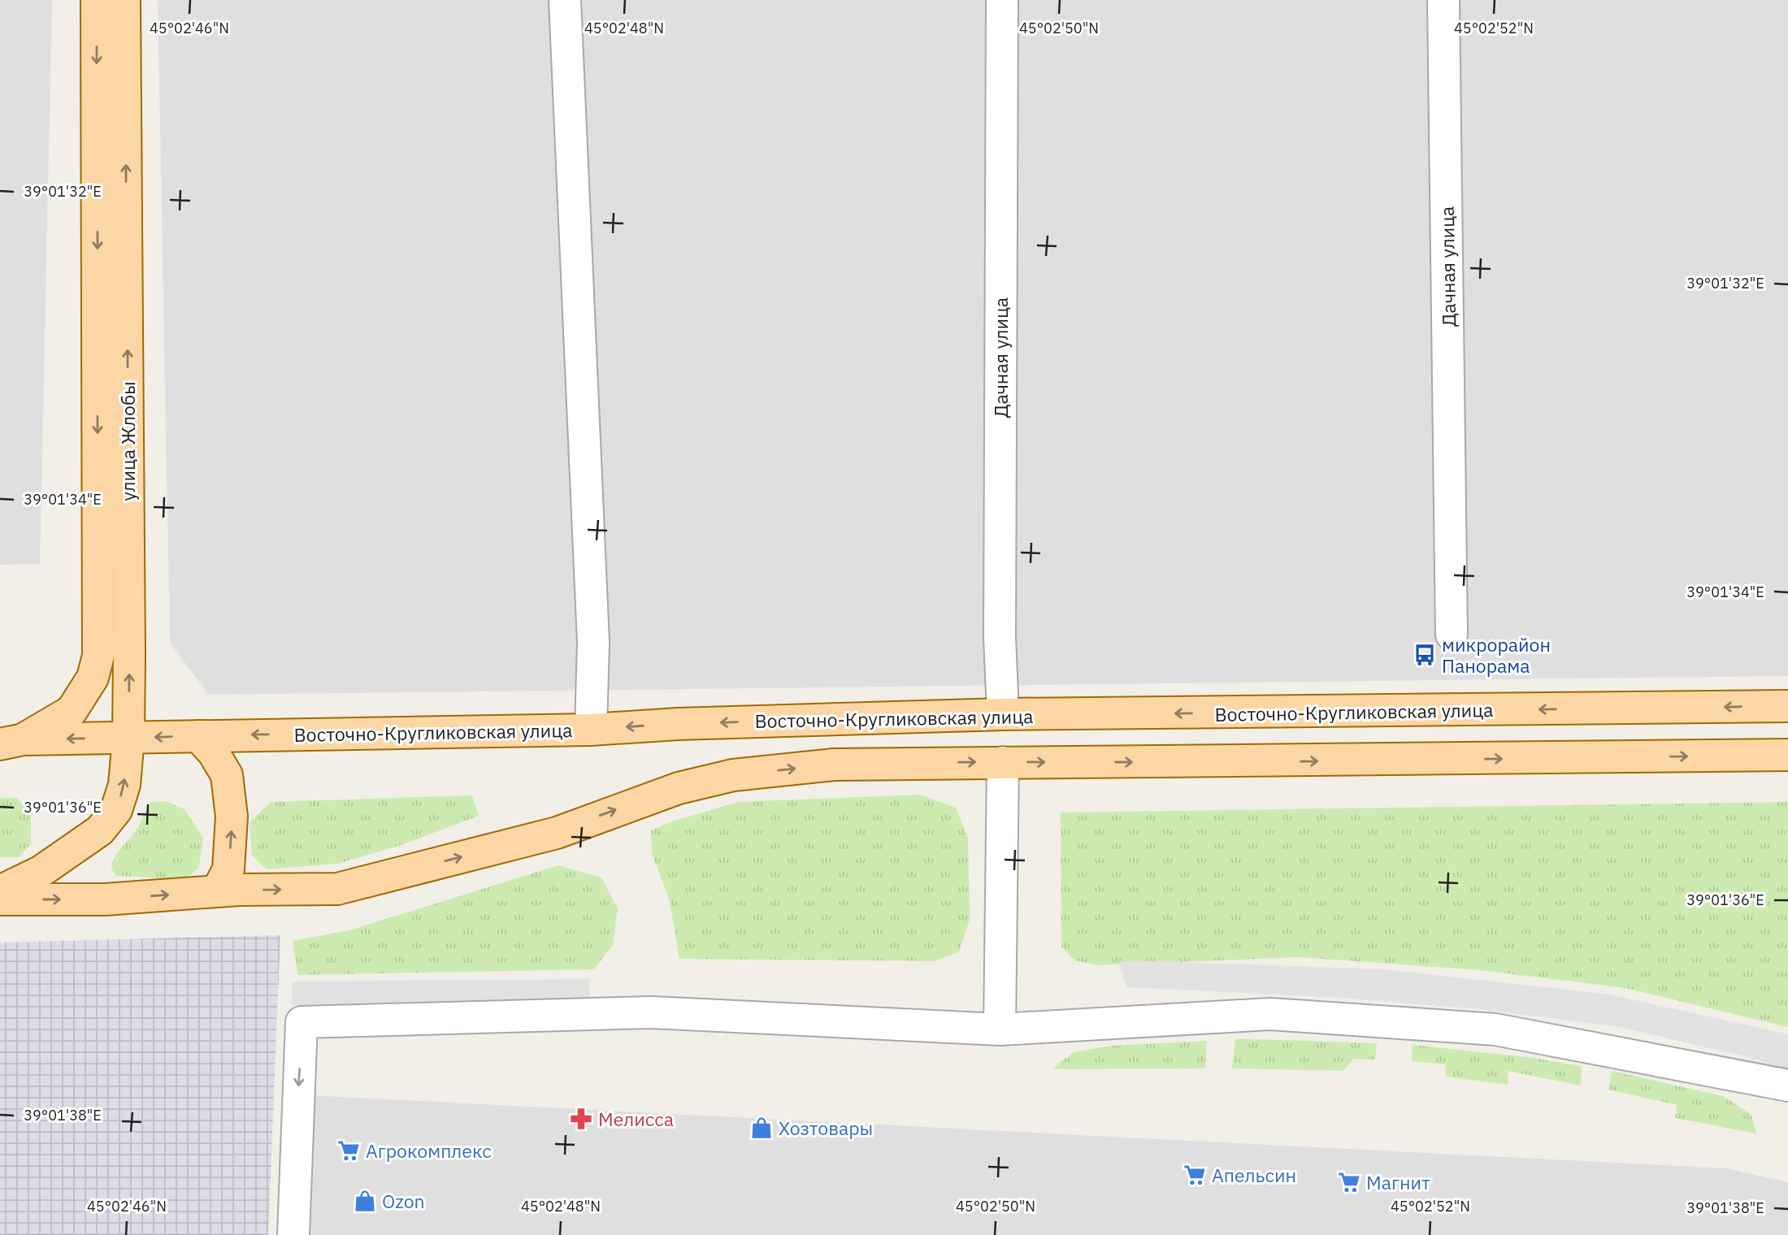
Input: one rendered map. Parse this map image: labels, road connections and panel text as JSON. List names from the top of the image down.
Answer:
{
  "streets": {
    "main road": ["улица Жлобы", "Восточно-Кругликовская улица"],
    "street": ["Дачная улица"]
  },
  "crossings": [
    ["Дачная улица", "Восточно-Кругликовская улица"],
    ["улица Жлобы", "Восточно-Кругликовская улица"]
  ],
  "places": {
    "bus stop": ["микрорайон Панорама"],
    "pharmacy": ["Мелисса"],
    "shop": ["Хозтовары", "Ozon"],
    "supermarket": ["Агрокомплекс", "Апельсин", "Магнит"]
  },
  "coordinates": [
    "45°02'46\"N",
    "45°02'48\"N",
    "45°02'50\"N",
    "45°02'52\"N",
    "39°01'32\"E",
    "39°01'34\"E",
    "39°01'36\"E",
    "39°01'38\"E"
  ]
}
